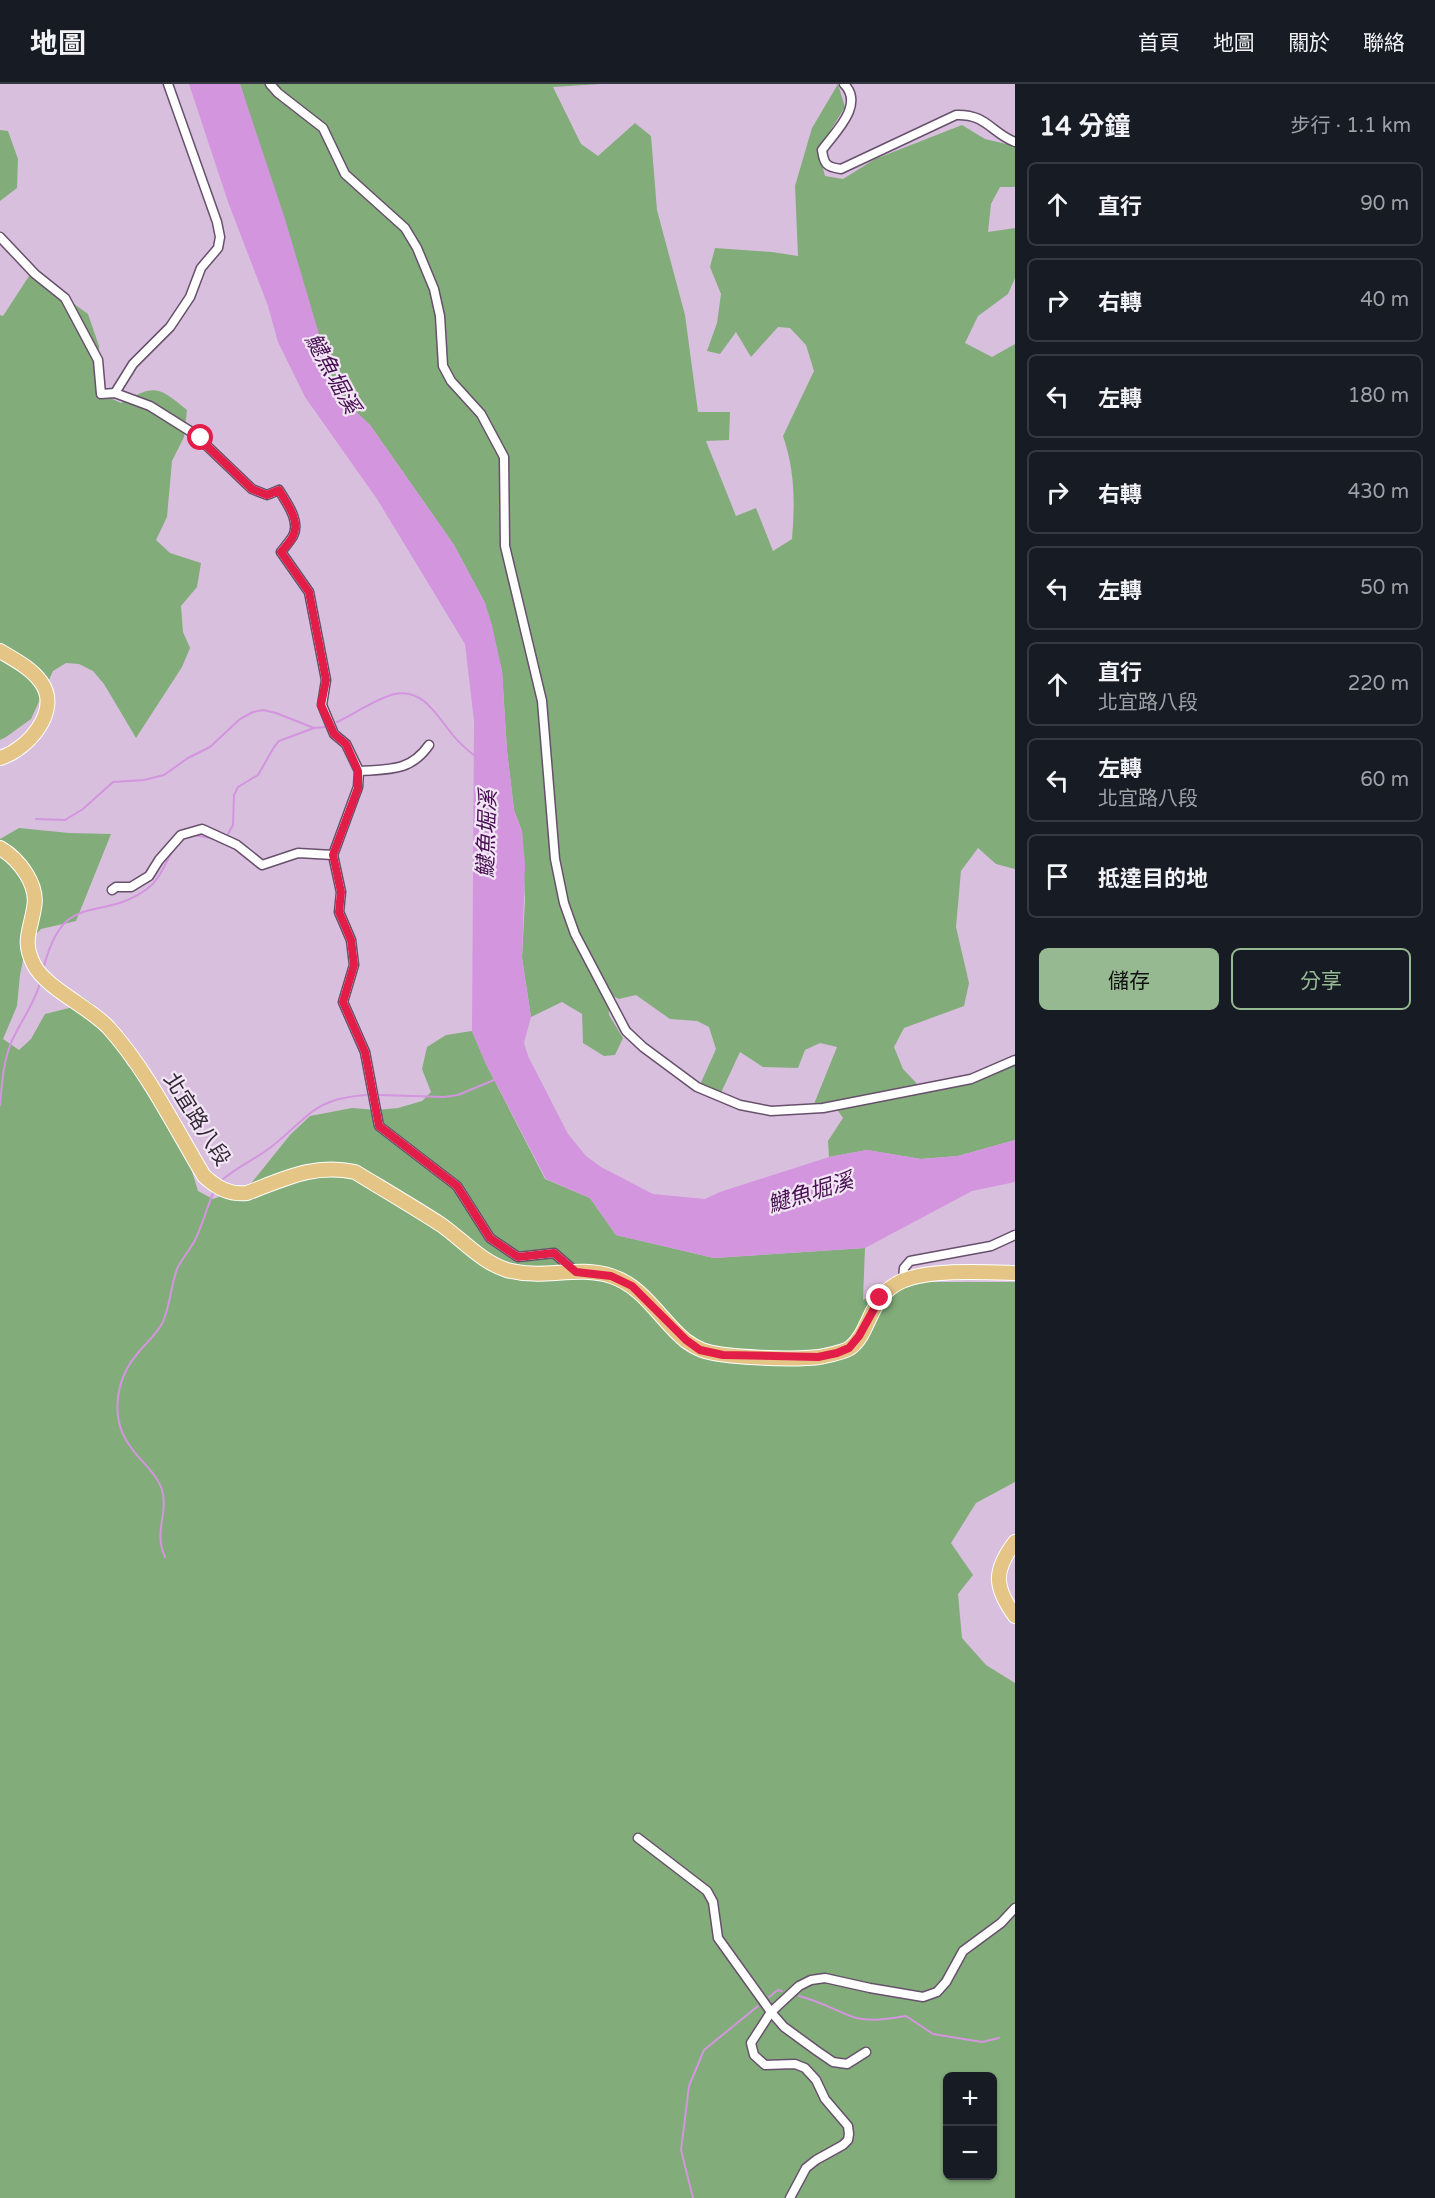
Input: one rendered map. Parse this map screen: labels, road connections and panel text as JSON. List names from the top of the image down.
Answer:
{
  "streets": {
    "main road": ["北宜路八段"]
  },
  "water": ["𩻸魚堀溪"],
  "page": {
    "header": "地圖",
    "nav": [
      "首頁",
      "地圖",
      "關於",
      "聯絡"
    ],
    "heading": ["14 分鐘", "步行 · 1.1 km"],
    "list": [
      ["直行", "90 m"],
      ["右轉", "40 m"],
      ["左轉", "180 m"],
      ["右轉", "430 m"],
      ["左轉", "50 m"],
      ["直行", "北宜路八段", "220 m"],
      ["左轉", "北宜路八段", "60 m"],
      "抵達目的地"
    ],
    "buttons": ["儲存", "分享"],
    "map_buttons": ["+", "−"]
  }
}
